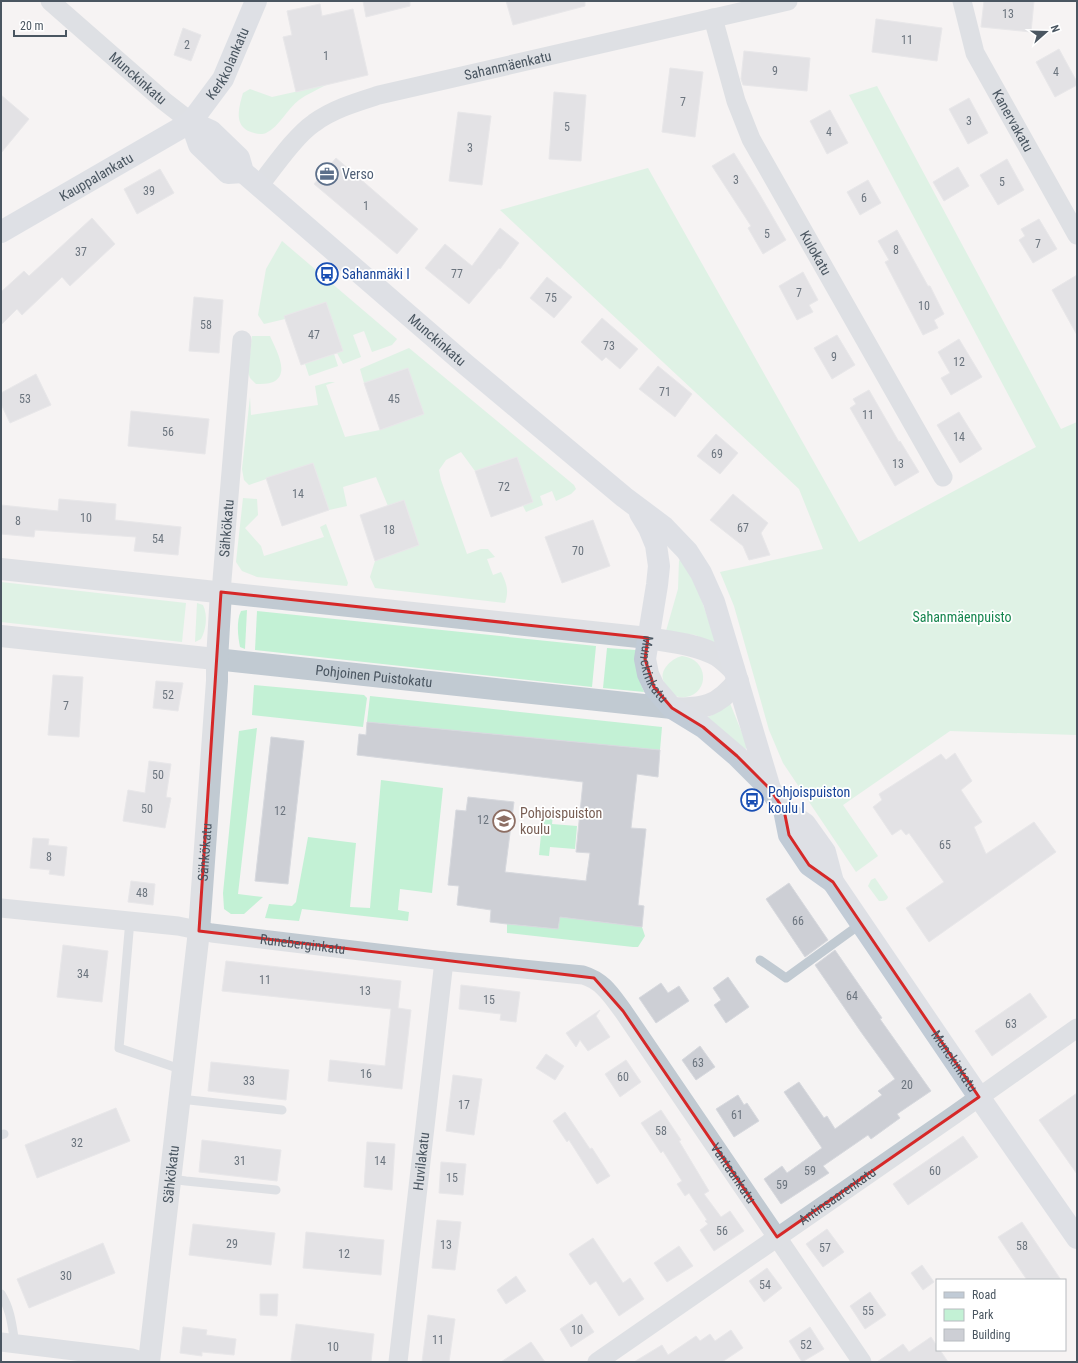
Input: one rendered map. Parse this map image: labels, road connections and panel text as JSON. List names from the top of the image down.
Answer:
{
  "streets": {
    "main road": ["Kerkkolankatu", "Munckinkatu", "Kauppalankatu"],
    "street": [
      "Sahanmäenkatu",
      "Kanervakatu",
      "Kulokatu",
      "Sähkökatu",
      "Pohjoinen Puistokatu",
      "Runeberginkatu",
      "Huvilakatu",
      "Vantaankatu",
      "Antinsaarenkatu"
    ]
  },
  "crossings": [
    ["Kerkkolankatu", "Munckinkatu"],
    ["Kerkkolankatu", "Kauppalankatu"],
    ["Sahanmäenkatu", "Munckinkatu"],
    ["Sahanmäenkatu", "Kulokatu"],
    ["Munckinkatu", "Kauppalankatu"],
    ["Munckinkatu", "Pohjoinen Puistokatu"],
    ["Munckinkatu", "Antinsaarenkatu"],
    ["Sähkökatu", "Pohjoinen Puistokatu"],
    ["Sähkökatu", "Runeberginkatu"],
    ["Runeberginkatu", "Huvilakatu"],
    ["Runeberginkatu", "Vantaankatu"],
    ["Vantaankatu", "Antinsaarenkatu"]
  ],
  "parks": ["Sahanmäenpuisto"],
  "places": {
    "office": ["Verso"],
    "bus stop": ["Sahanmäki I", "Pohjoispuiston koulu I"],
    "school or university": ["Pohjoispuiston koulu"]
  },
  "house_numbers": [
    "13",
    "11",
    "2",
    "1",
    "9",
    "4",
    "7",
    "3",
    "5",
    "4",
    "3",
    "3",
    "5",
    "39",
    "6",
    "1",
    "5",
    "7",
    "8",
    "37",
    "77",
    "7",
    "75",
    "10",
    "58",
    "47",
    "73",
    "9",
    "12",
    "71",
    "53",
    "45",
    "11",
    "56",
    "14",
    "69",
    "13",
    "72",
    "14",
    "10",
    "8",
    "67",
    "18",
    "54",
    "70",
    "52",
    "7",
    "50",
    "50",
    "12",
    "12",
    "65",
    "8",
    "48",
    "66",
    "34",
    "11",
    "13",
    "64",
    "15",
    "63",
    "63",
    "16",
    "60",
    "33",
    "20",
    "17",
    "61",
    "58",
    "32",
    "31",
    "14",
    "59",
    "60",
    "15",
    "59",
    "56",
    "29",
    "13",
    "58",
    "57",
    "12",
    "30",
    "54",
    "55",
    "10",
    "11",
    "52",
    "10"
  ],
  "legend": ["Road", "Park", "Building"],
  "scale_bar": "20 m",
  "north": "right"
}
